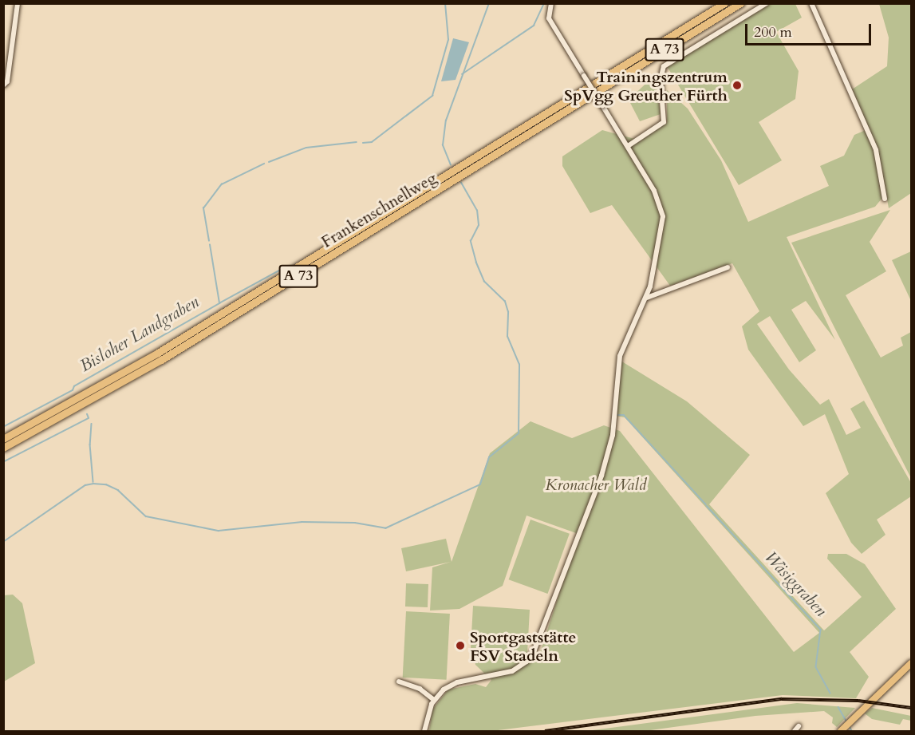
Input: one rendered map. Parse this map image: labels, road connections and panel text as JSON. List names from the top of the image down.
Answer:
{
  "streets": {
    "highway": ["A 73", "Frankenschnellweg"]
  },
  "water": ["Bisloher Landgraben", "Wäsiggraben"],
  "parks": ["Kronacher Wald"],
  "places": ["Trainingszentrum SpVgg Greuther Fürth", "Sportgaststätte FSV Stadeln"],
  "scale_bar": "200 m"
}
